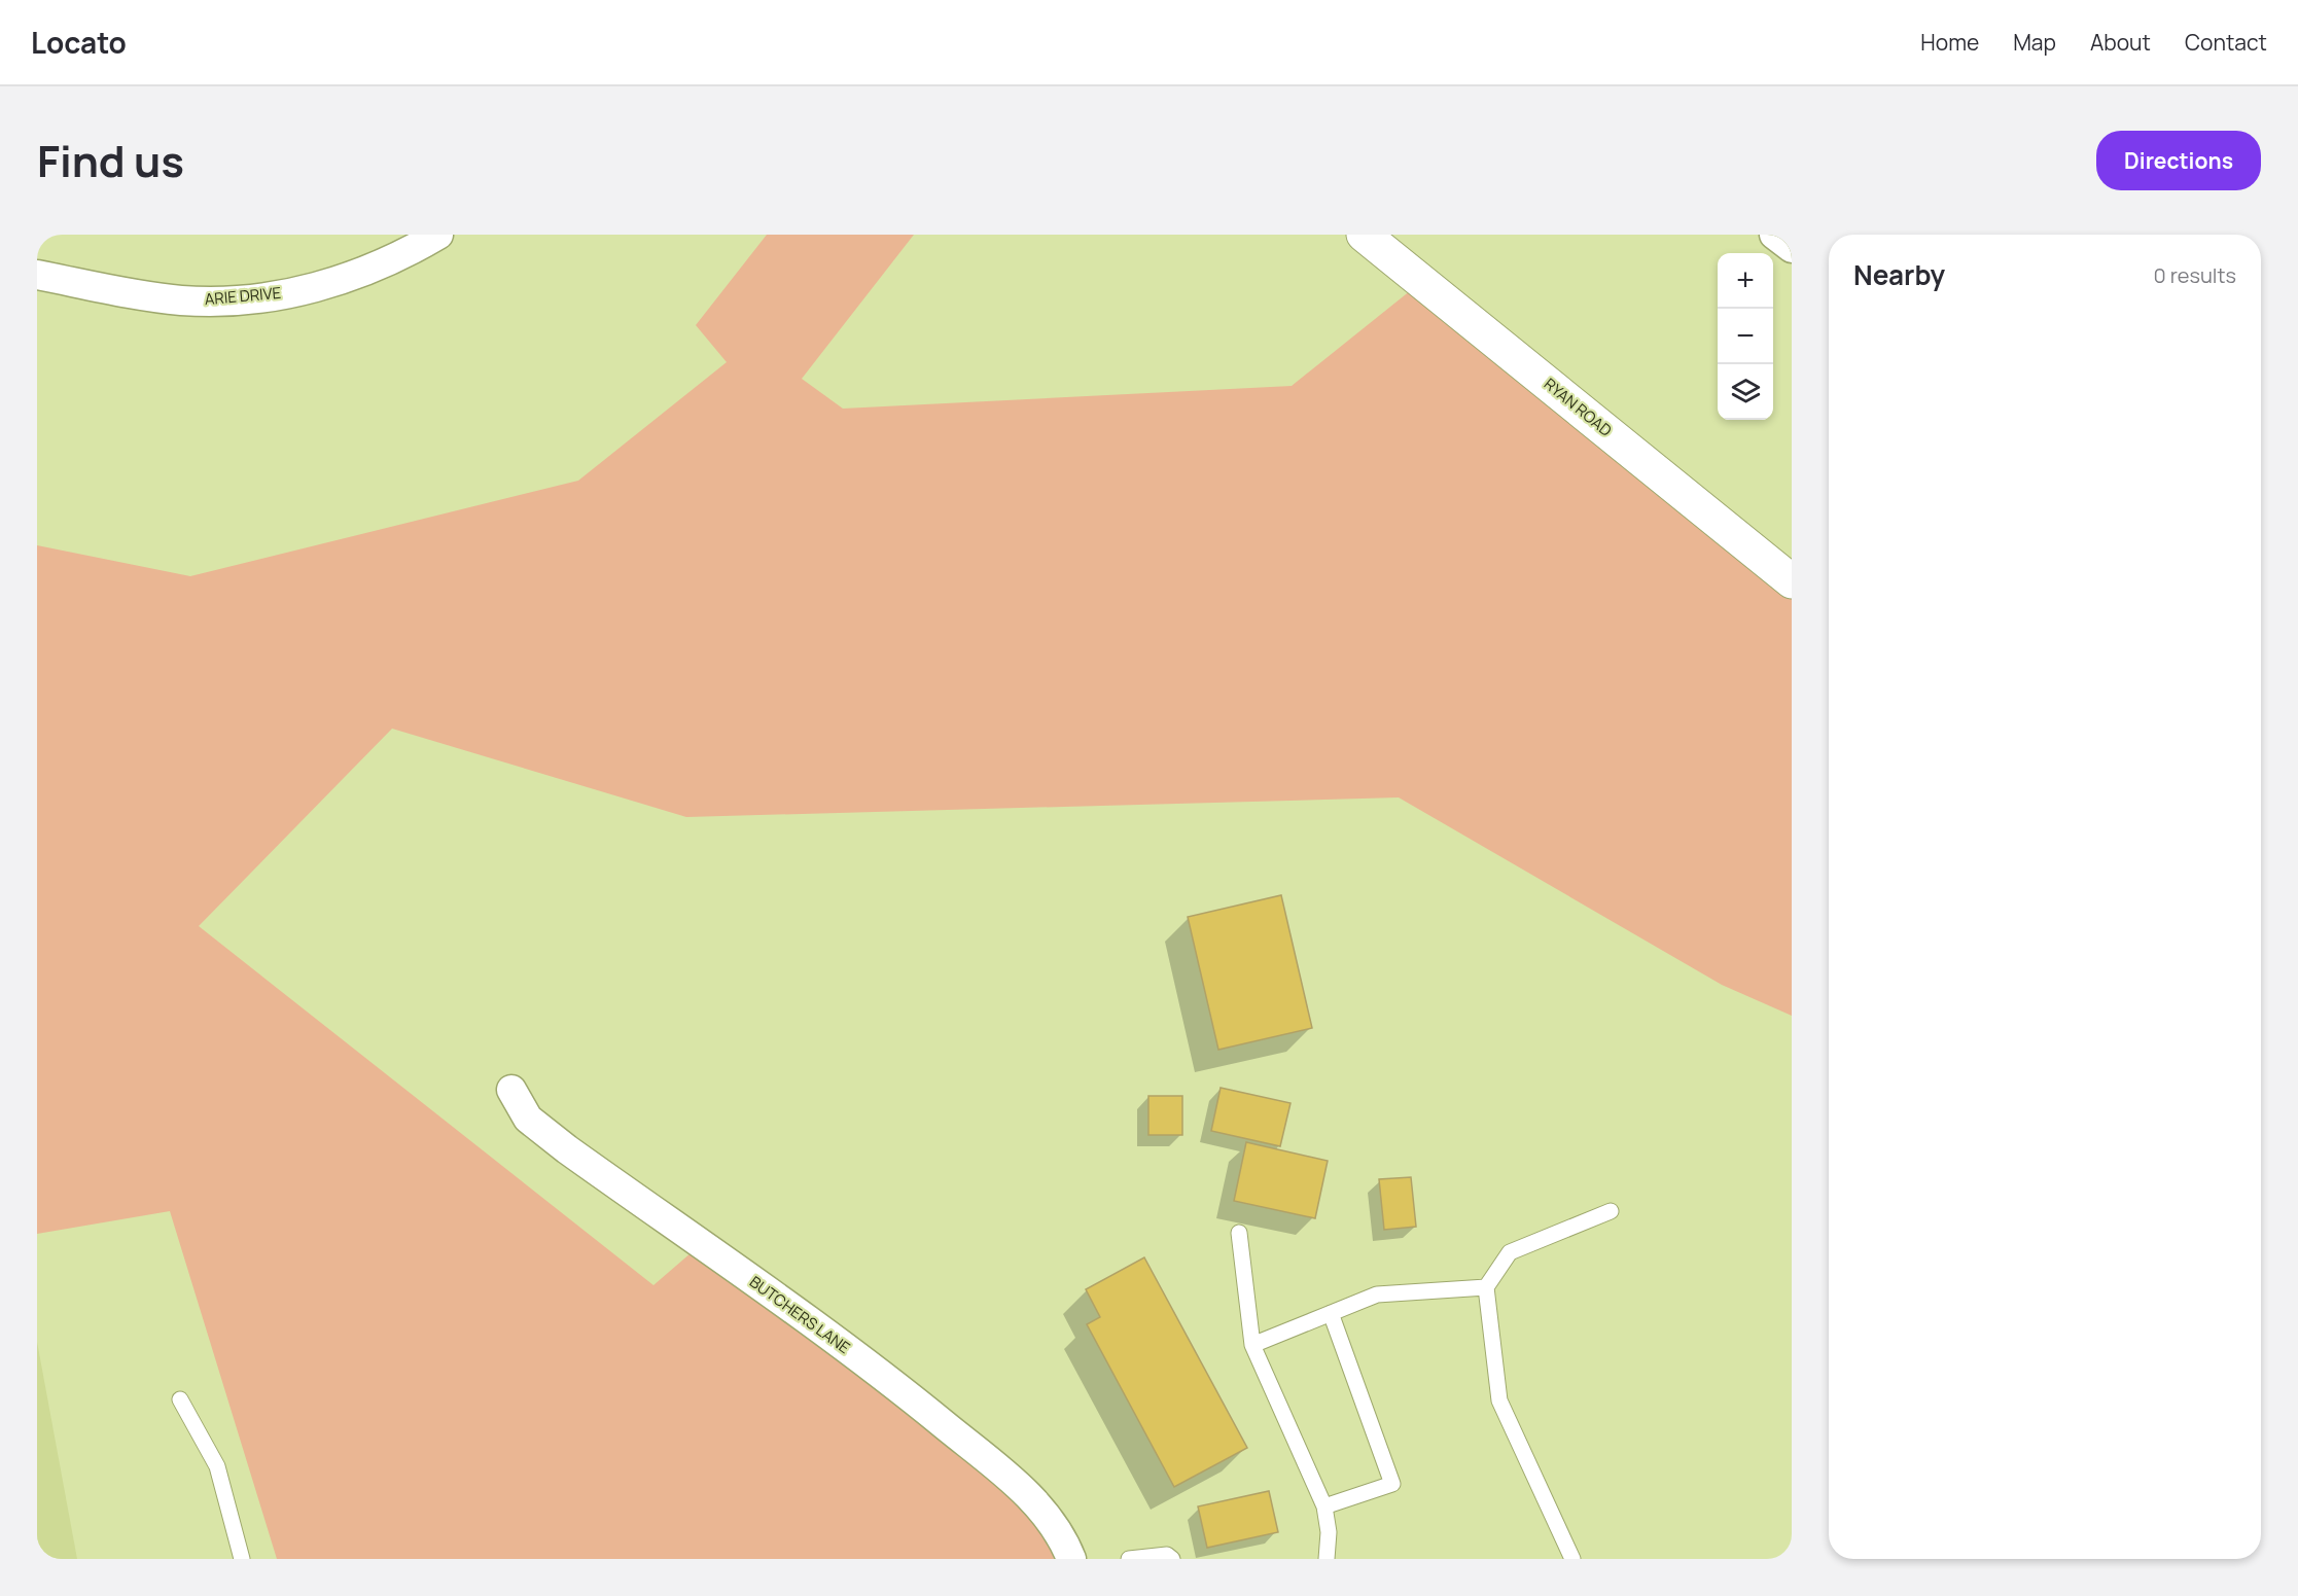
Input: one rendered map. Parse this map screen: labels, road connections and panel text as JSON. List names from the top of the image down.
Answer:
{
  "streets": {
    "street": ["ARIE DRIVE", "RYAN ROAD", "BUTCHERS LANE"]
  },
  "page": {
    "header": "Locato",
    "nav": [
      "Home",
      "Map",
      "About",
      "Contact"
    ],
    "title": "Find us",
    "buttons": "Directions",
    "heading": ["Nearby", "0 results"],
    "map_buttons": ["+", "−"]
  }
}
